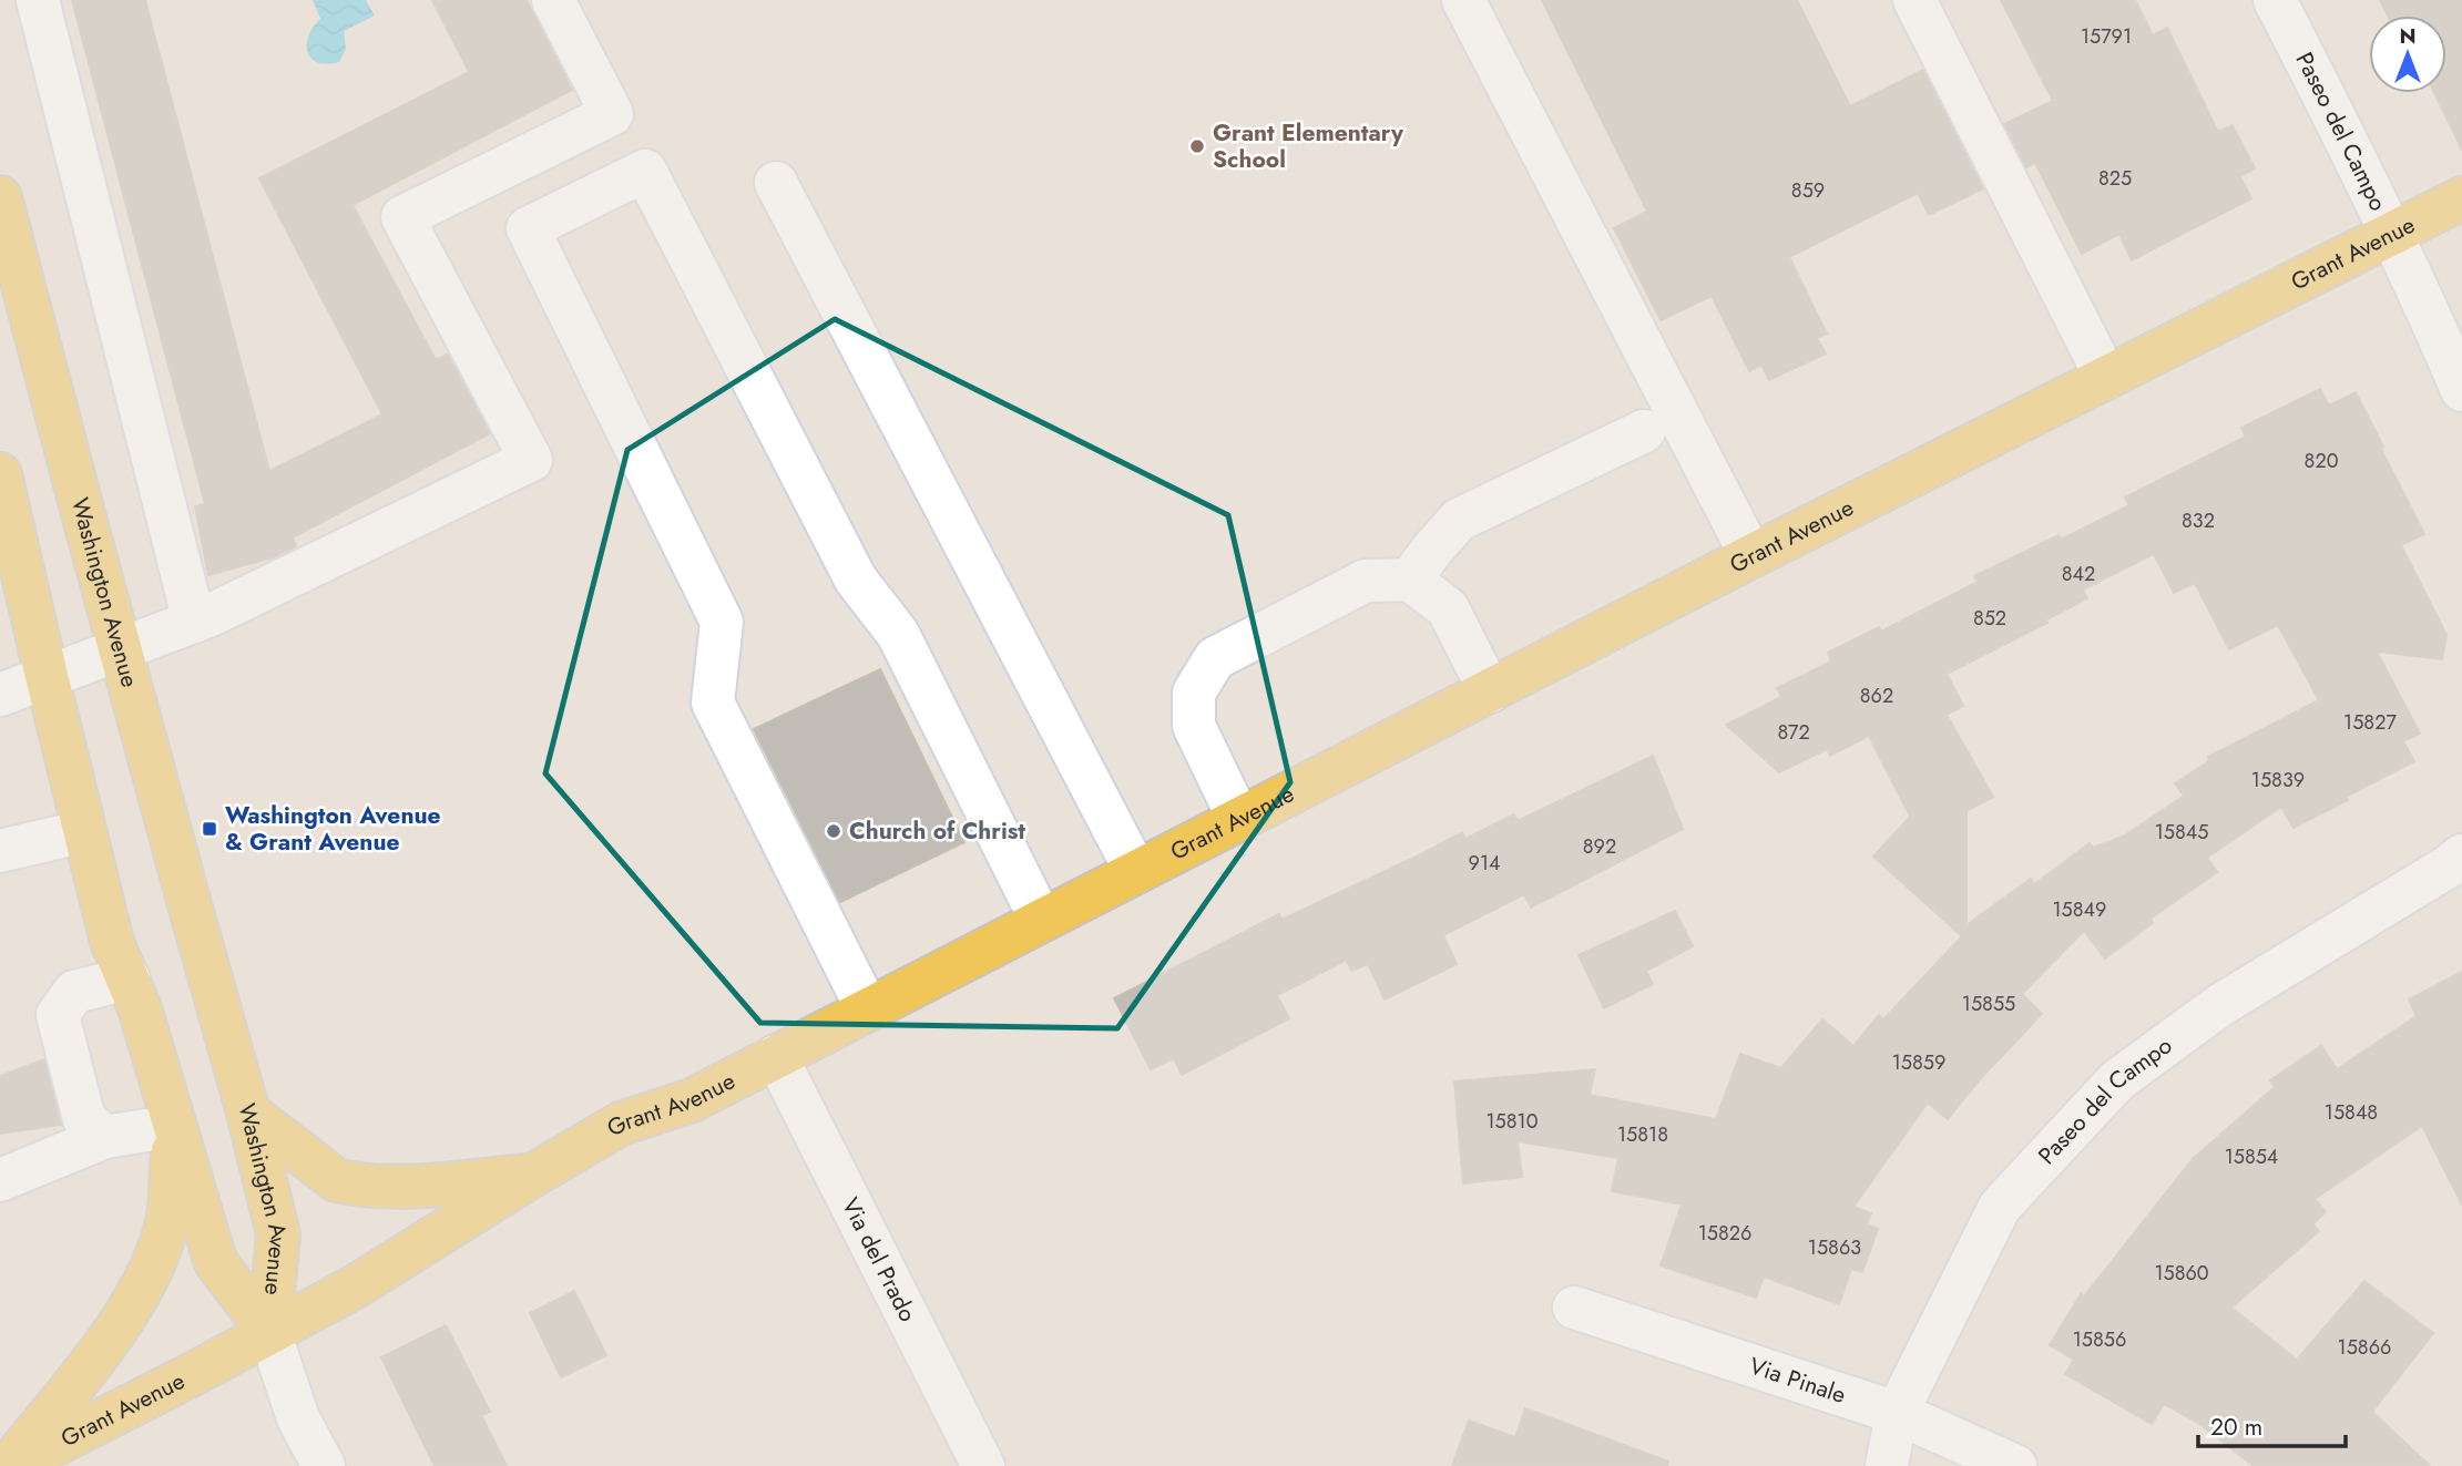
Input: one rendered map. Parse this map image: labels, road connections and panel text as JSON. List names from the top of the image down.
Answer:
{
  "streets": {
    "main road": ["Grant Avenue", "Washington Avenue"],
    "street": ["Paseo del Campo", "Via del Prado", "Via Pinale"]
  },
  "crossings": [
    ["Paseo del Campo", "Grant Avenue"],
    ["Paseo del Campo", "Via Pinale"],
    ["Grant Avenue", "Washington Avenue"],
    ["Grant Avenue", "Via del Prado"]
  ],
  "places": {
    "other": ["Grant Elementary School", "Church of Christ"],
    "transit": ["Washington Avenue & Grant Avenue"]
  },
  "house_numbers": [
    "15791",
    "825",
    "859",
    "820",
    "832",
    "842",
    "852",
    "862",
    "15827",
    "872",
    "15839",
    "15845",
    "892",
    "914",
    "15849",
    "15855",
    "15859",
    "15848",
    "15810",
    "15818",
    "15854",
    "15826",
    "15863",
    "15860",
    "15856",
    "15866"
  ],
  "scale_bar": "20 m",
  "north": "top"
}
